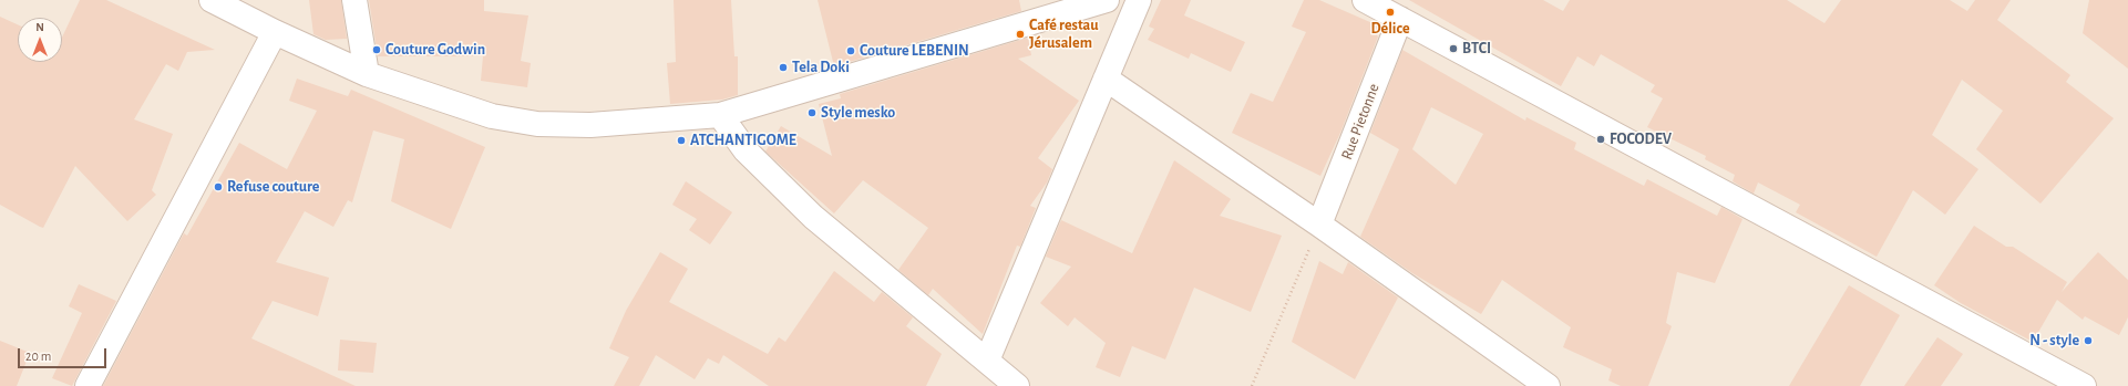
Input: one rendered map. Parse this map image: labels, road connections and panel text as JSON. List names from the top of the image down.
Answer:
{
  "streets": {
    "street": ["Rue Pietonne"]
  },
  "places": [
    "Délice",
    "Café restau Jérusalem",
    "BTCI",
    "Couture Godwin",
    "Couture LEBENIN",
    "Tela Doki",
    "Style mesko",
    "FOCODEV",
    "ATCHANTIGOME",
    "Refuse couture",
    "N - style"
  ],
  "scale_bar": "20 m",
  "north": "top"
}
